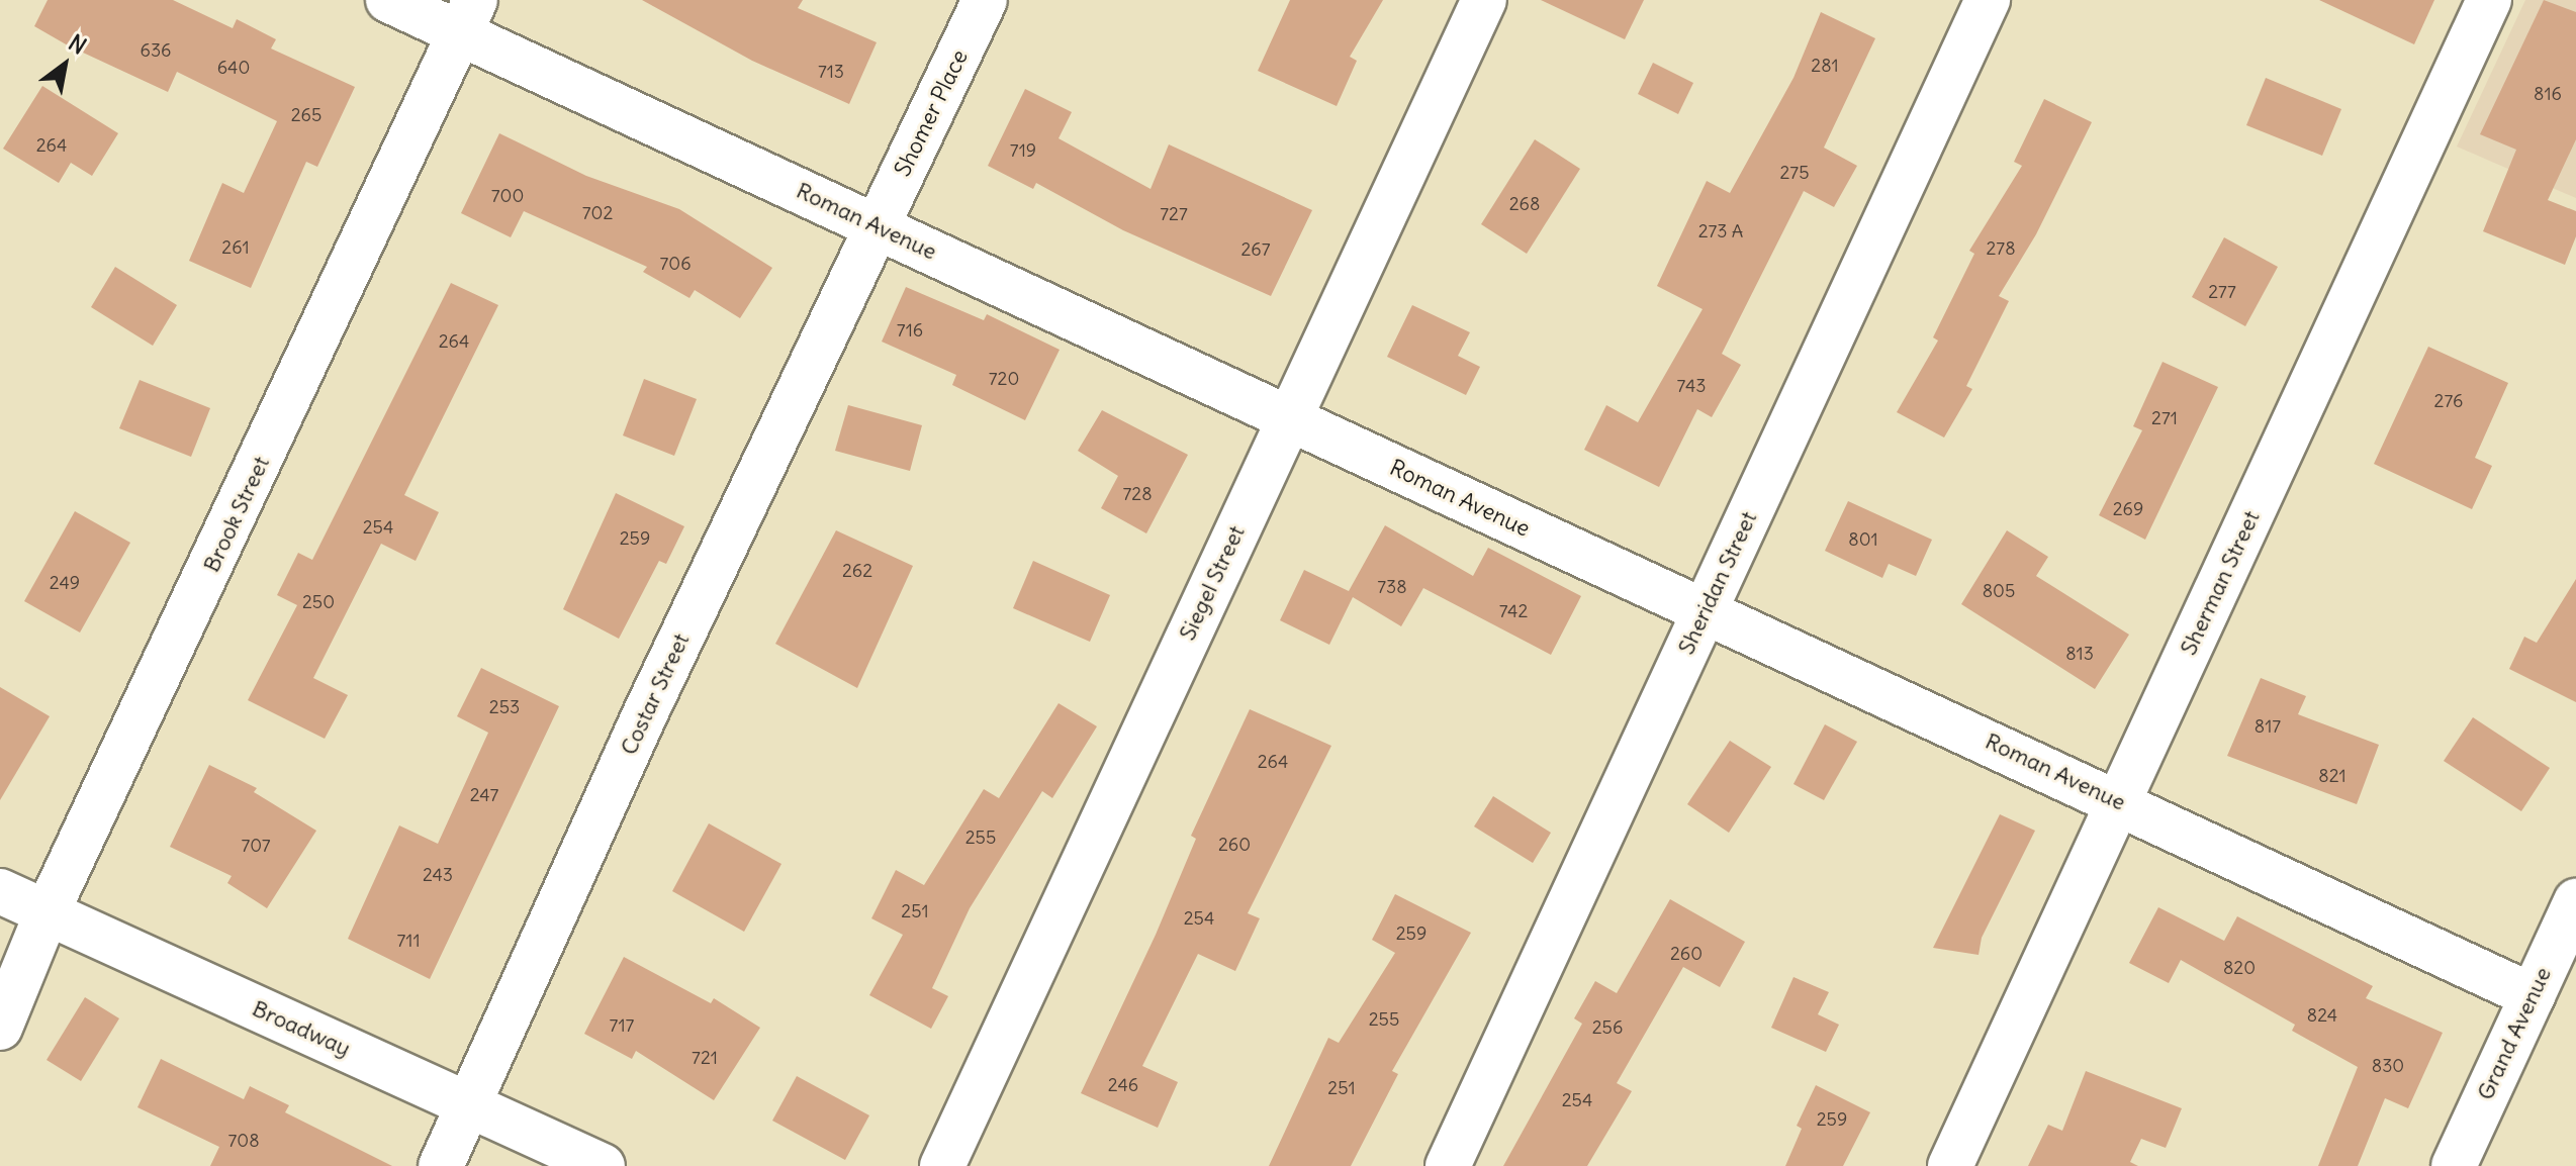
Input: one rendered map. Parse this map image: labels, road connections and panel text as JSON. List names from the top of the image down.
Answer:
{
  "streets": {
    "street": [
      "Shomer Place",
      "Roman Avenue",
      "Brook Street",
      "Siegel Street",
      "Sheridan Street",
      "Sherman Street",
      "Costar Street",
      "Broadway",
      "Grand Avenue"
    ]
  },
  "crossings": [
    ["Shomer Place", "Roman Avenue"],
    ["Shomer Place", "Costar Street"],
    ["Roman Avenue", "Brook Street"],
    ["Roman Avenue", "Siegel Street"],
    ["Roman Avenue", "Sheridan Street"],
    ["Roman Avenue", "Sherman Street"],
    ["Roman Avenue", "Costar Street"],
    ["Roman Avenue", "Grand Avenue"],
    ["Brook Street", "Broadway"],
    ["Costar Street", "Broadway"]
  ],
  "house_numbers": [
    "636",
    "281",
    "640",
    "713",
    "816",
    "265",
    "264",
    "719",
    "275",
    "700",
    "268",
    "702",
    "727",
    "273 A",
    "261",
    "278",
    "267",
    "706",
    "277",
    "716",
    "264",
    "720",
    "743",
    "276",
    "271",
    "728",
    "269",
    "254",
    "259",
    "801",
    "262",
    "249",
    "738",
    "805",
    "250",
    "742",
    "813",
    "253",
    "817",
    "264",
    "821",
    "247",
    "255",
    "260",
    "707",
    "243",
    "251",
    "254",
    "259",
    "711",
    "260",
    "820",
    "824",
    "255",
    "717",
    "256",
    "721",
    "830",
    "246",
    "251",
    "254",
    "259",
    "708"
  ],
  "north": "top right"
}
